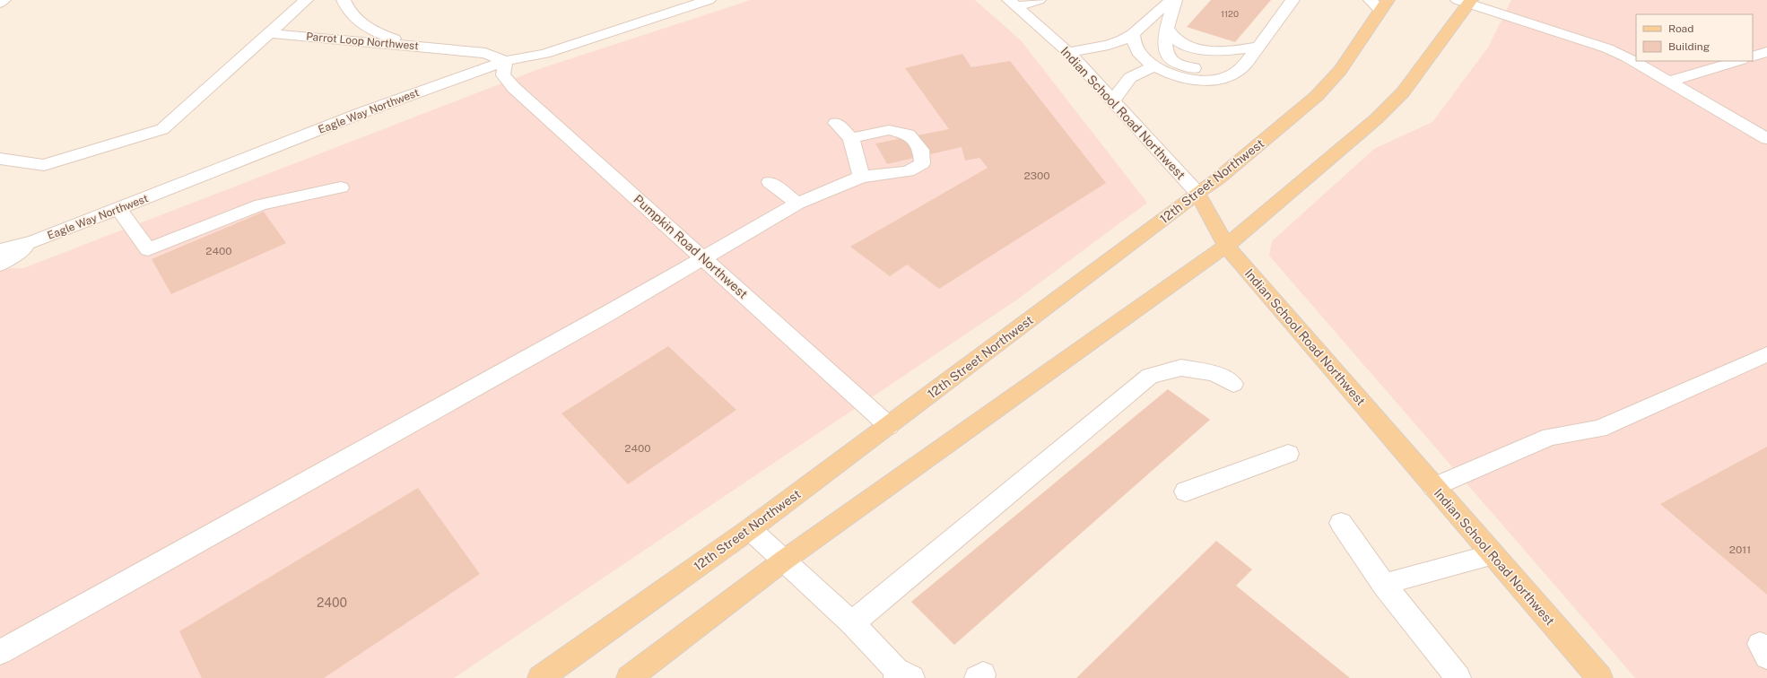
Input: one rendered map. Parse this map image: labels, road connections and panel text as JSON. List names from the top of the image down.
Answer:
{
  "streets": {
    "main road": ["Indian School Road Northwest", "12th Street Northwest"],
    "street": ["Parrot Loop Northwest", "Eagle Way Northwest", "Pumpkin Road Northwest"]
  },
  "crossings": [
    ["Parrot Loop Northwest", "Eagle Way Northwest"],
    ["Parrot Loop Northwest", "Pumpkin Road Northwest"],
    ["Eagle Way Northwest", "Pumpkin Road Northwest"],
    ["Indian School Road Northwest", "12th Street Northwest"],
    ["12th Street Northwest", "Pumpkin Road Northwest"]
  ],
  "house_numbers": [
    "1120",
    "2300",
    "2400",
    "2400",
    "2011",
    "2400"
  ],
  "legend": ["Road", "Building"]
}
